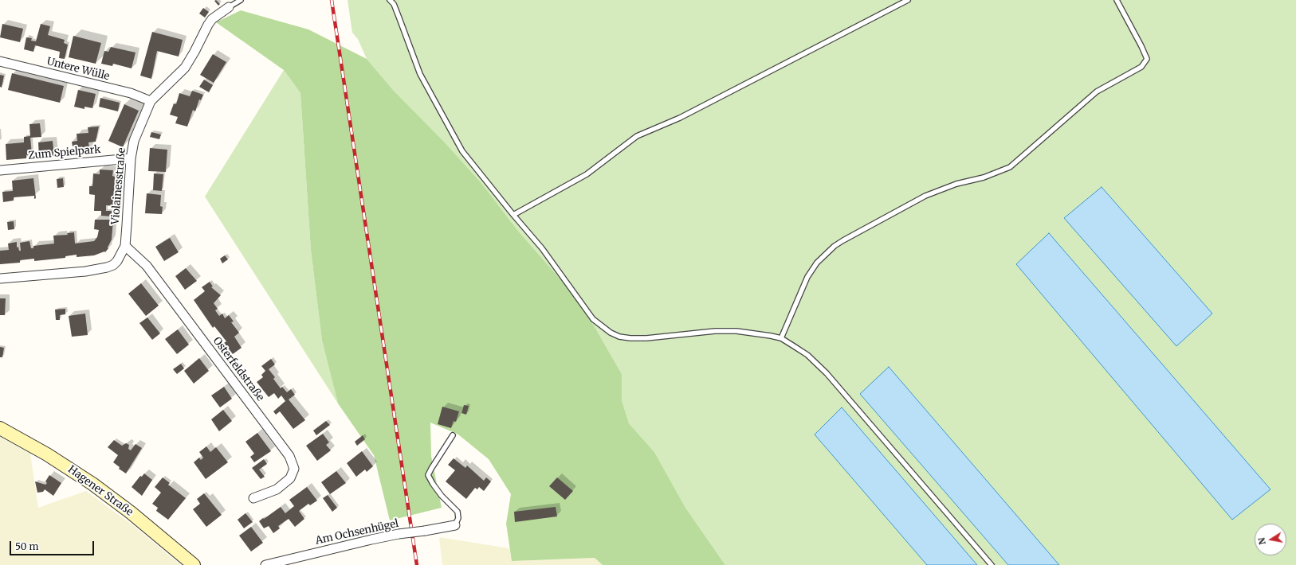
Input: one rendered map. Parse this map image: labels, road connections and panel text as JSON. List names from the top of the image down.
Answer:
{
  "streets": {
    "main road": ["Hagener Straße"],
    "street": [
      "Untere Wülle",
      "Zum Spielpark",
      "Violainesstraße",
      "Osterfeldstraße",
      "Am Ochsenhügel"
    ]
  },
  "crossings": [
    ["Untere Wülle", "Violainesstraße"],
    ["Zum Spielpark", "Violainesstraße"],
    ["Violainesstraße", "Osterfeldstraße"]
  ],
  "scale_bar": "50 m",
  "north": "left"
}
